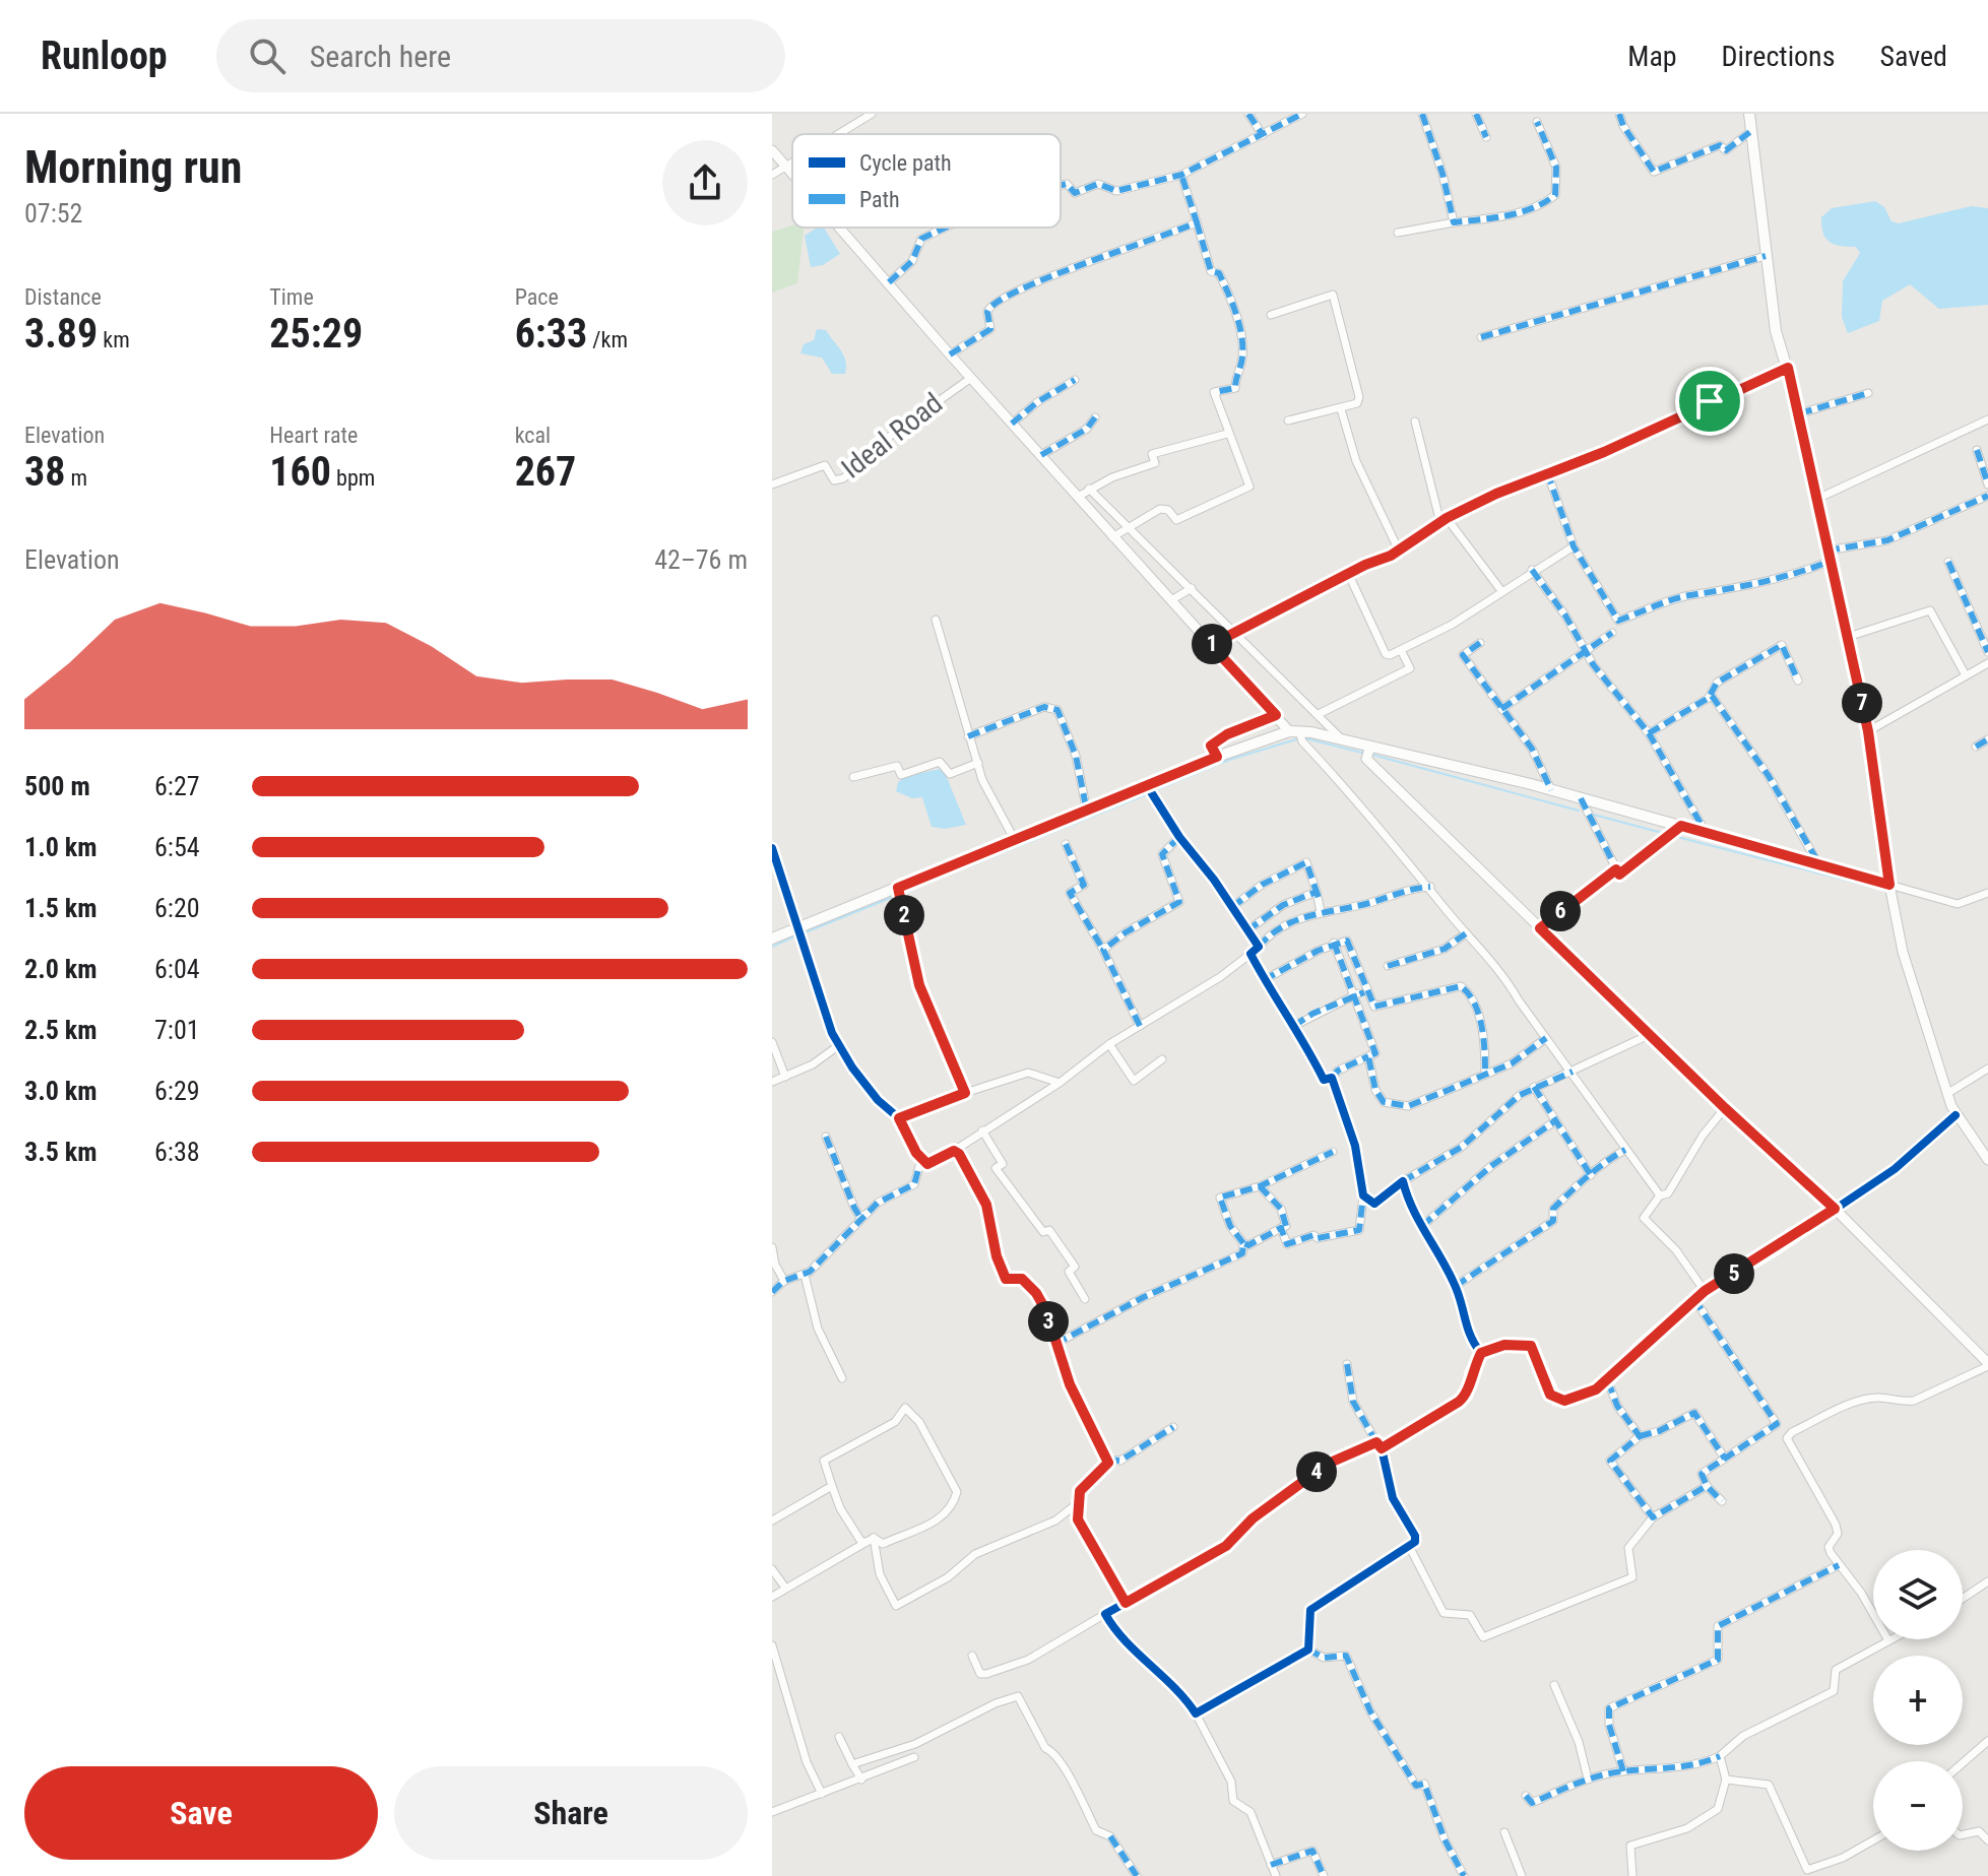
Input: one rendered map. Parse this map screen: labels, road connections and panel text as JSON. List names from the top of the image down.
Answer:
{
  "streets": {
    "street": ["Ideal Road"]
  },
  "legend": ["Cycle path", "Path"],
  "page": {
    "header": "Runloop",
    "search": "Search here",
    "nav": ["Map", "Directions", "Saved"],
    "heading": ["Morning run", "07:52"],
    "stats": [
      ["Distance", "3.89 km"],
      ["Time", "25:29"],
      ["Pace", "6:33 /km"],
      ["Elevation", "38 m"],
      ["Heart rate", "160 bpm"],
      ["kcal", "267"]
    ],
    "chart": ["Elevation", "42–76 m"],
    "pins": [
      "1",
      "7",
      "6",
      "2",
      "5",
      "3",
      "4"
    ],
    "list": [
      {
        "name": "500 m",
        "note": "6:27"
      },
      {
        "name": "1.0 km",
        "note": "6:54"
      },
      {
        "name": "1.5 km",
        "note": "6:20"
      },
      {
        "name": "2.0 km",
        "note": "6:04"
      },
      {
        "name": "2.5 km",
        "note": "7:01"
      },
      {
        "name": "3.0 km",
        "note": "6:29"
      },
      {
        "name": "3.5 km",
        "note": "6:38"
      }
    ],
    "map_buttons": ["+", "−"],
    "buttons": ["Save", "Share"]
  }
}
